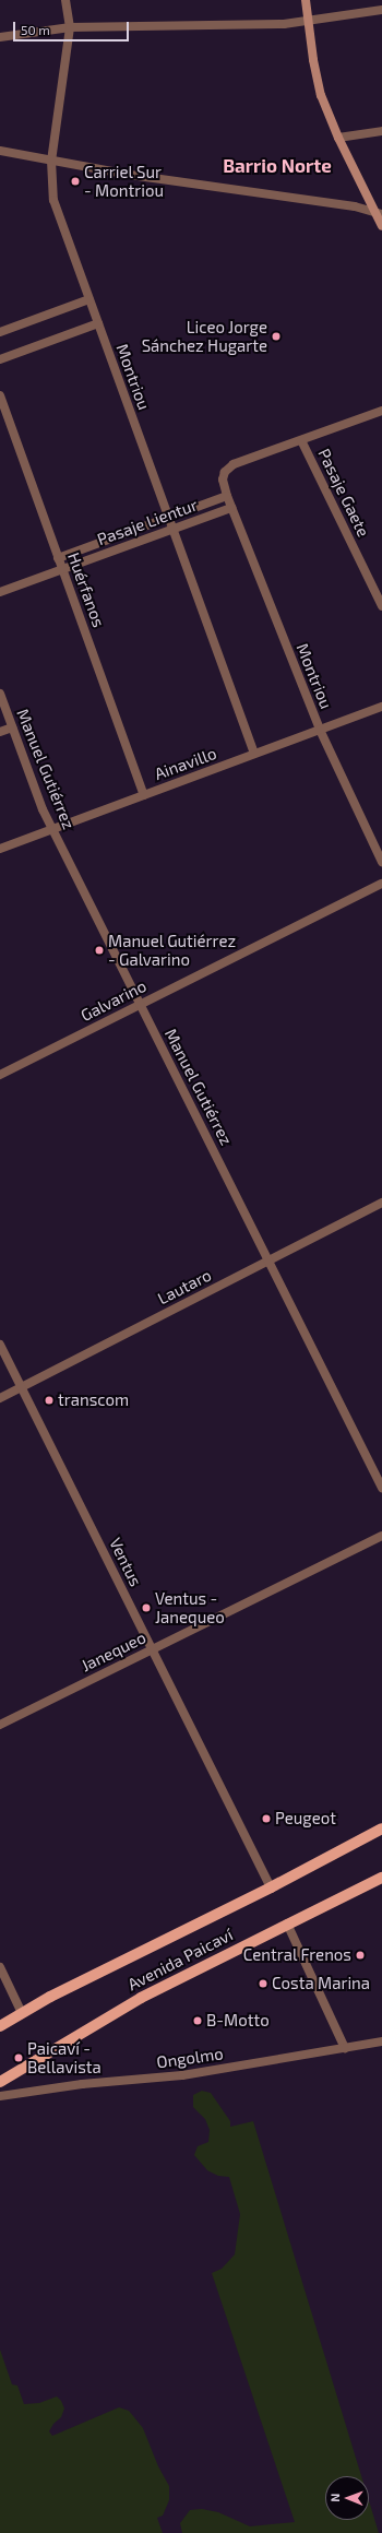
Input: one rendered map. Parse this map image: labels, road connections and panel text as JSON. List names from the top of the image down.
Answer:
{
  "streets": {
    "main road": ["Avenida Paicaví"],
    "street": [
      "Montriou",
      "Pasaje Gaete",
      "Pasaje Lientur",
      "Huérfanos",
      "Ainavillo",
      "Manuel Gutiérrez",
      "Galvarino",
      "Lautaro",
      "Ventus",
      "Janequeo",
      "Ongolmo"
    ]
  },
  "crossings": [
    ["Montriou", "Pasaje Gaete"],
    ["Montriou", "Pasaje Lientur"],
    ["Montriou", "Ainavillo"],
    ["Pasaje Lientur", "Huérfanos"],
    ["Huérfanos", "Ainavillo"],
    ["Ainavillo", "Manuel Gutiérrez"],
    ["Manuel Gutiérrez", "Galvarino"],
    ["Manuel Gutiérrez", "Lautaro"],
    ["Lautaro", "Ventus"],
    ["Ventus", "Janequeo"],
    ["Ventus", "Avenida Paicaví"]
  ],
  "districts": ["Barrio Norte"],
  "places": [
    "Carriel Sur - Montriou",
    "Liceo Jorge Sánchez Hugarte",
    "Manuel Gutiérrez - Galvarino",
    "transcom",
    "Ventus - Janequeo",
    "Peugeot",
    "Central Frenos",
    "Costa Marina",
    "B-Motto",
    "Paicaví - Bellavista"
  ],
  "scale_bar": "50 m",
  "north": "left"
}
